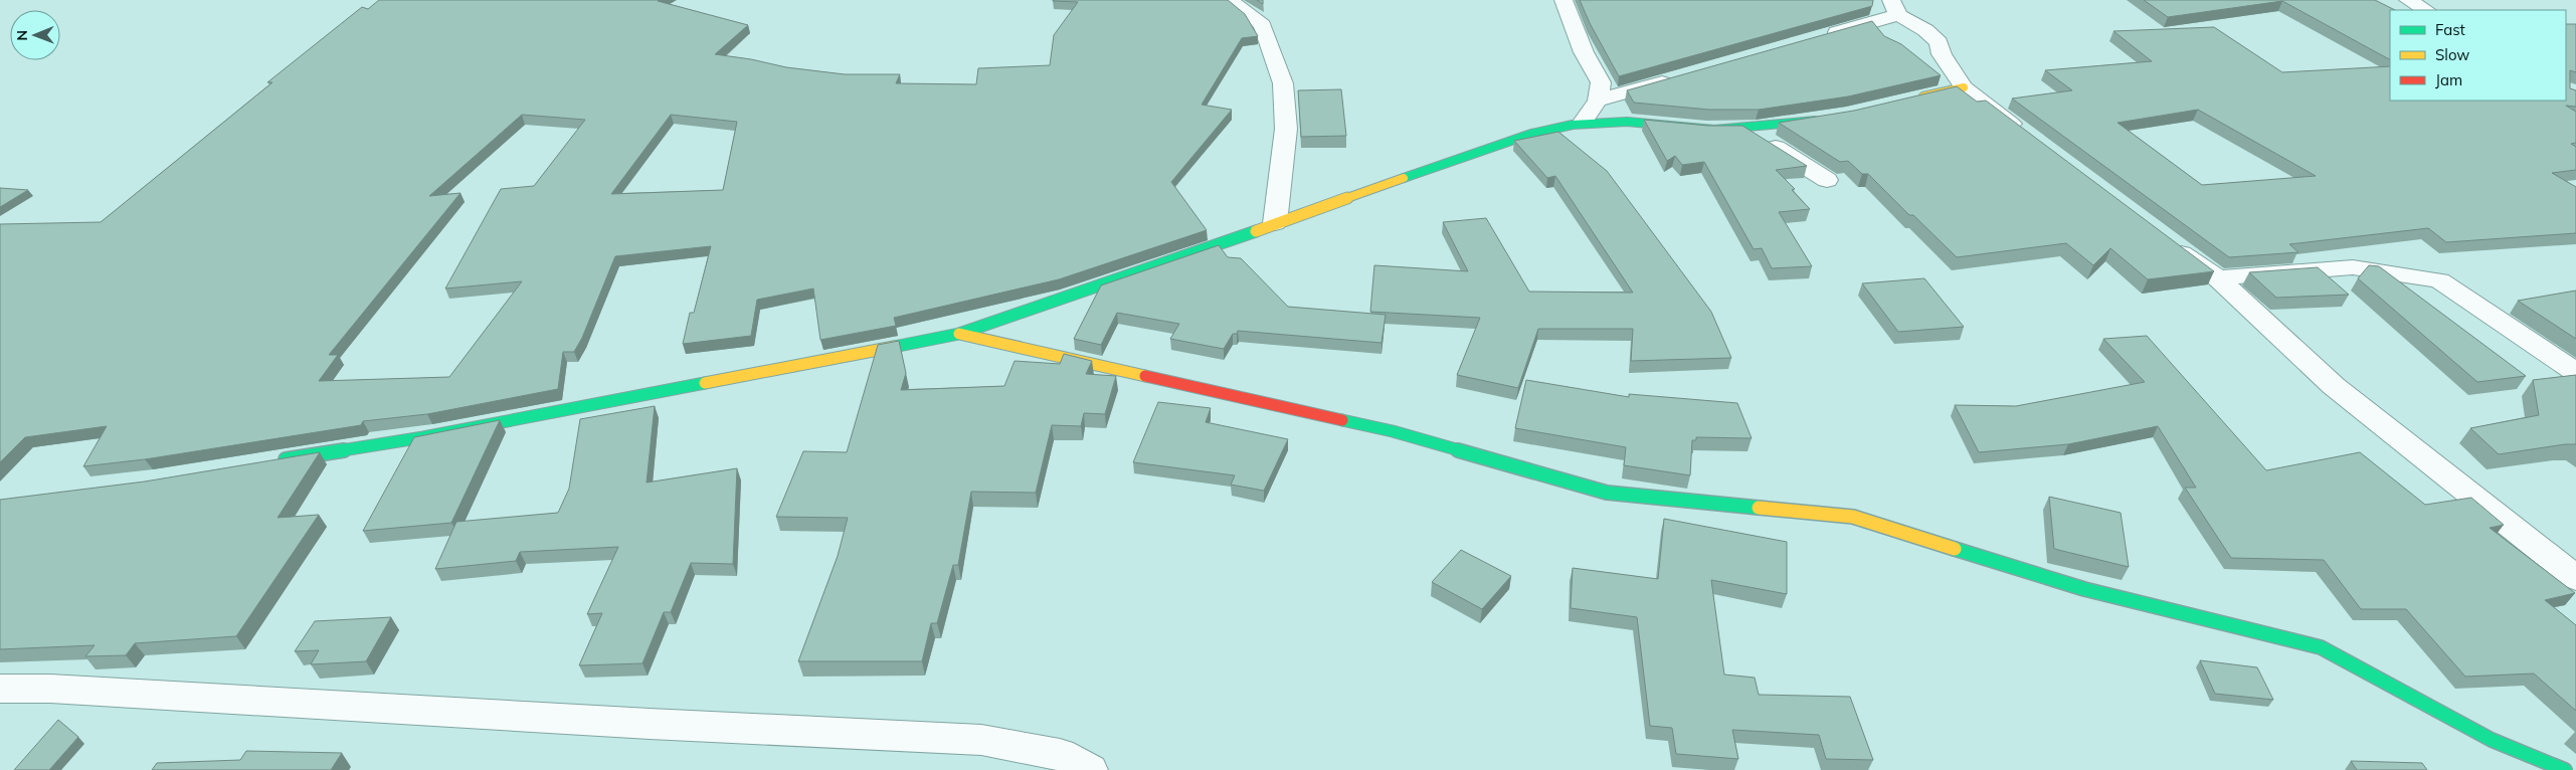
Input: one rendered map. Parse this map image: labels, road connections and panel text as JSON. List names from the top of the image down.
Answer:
{
  "legend": ["Fast", "Slow", "Jam"],
  "north": "left"
}
